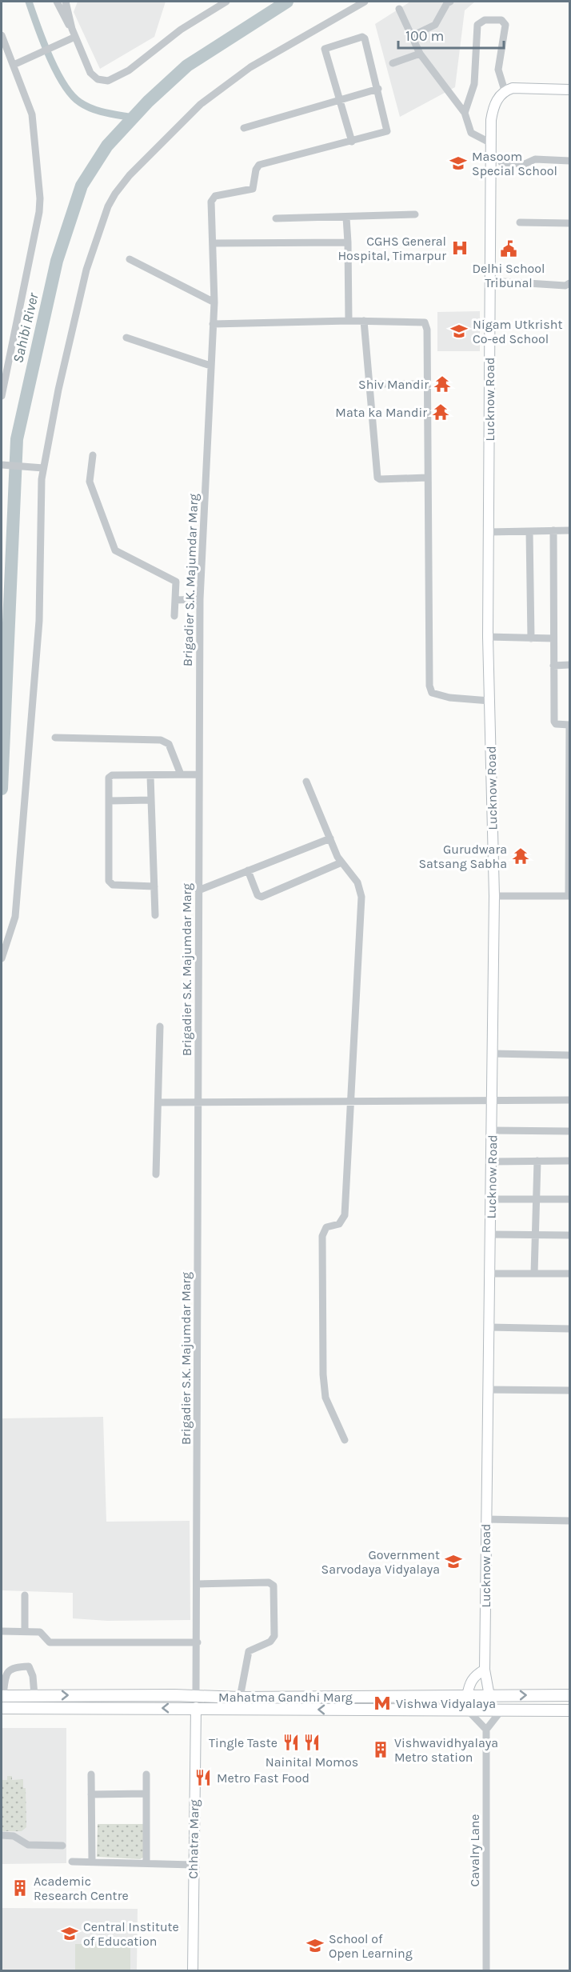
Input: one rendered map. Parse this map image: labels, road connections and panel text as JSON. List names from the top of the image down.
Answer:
{
  "streets": {
    "main road": ["Mahatma Gandhi Marg"],
    "street": [
      "Lucknow Road",
      "Brigadier S.K. Majumdar Marg",
      "Chhatra Marg",
      "Cavalry Lane"
    ]
  },
  "crossings": [
    ["Lucknow Road", "Mahatma Gandhi Marg"],
    ["Brigadier S.K. Majumdar Marg", "Mahatma Gandhi Marg"],
    ["Mahatma Gandhi Marg", "Chhatra Marg"]
  ],
  "water": ["Sahibi River"],
  "places": {
    "school or university": [
      "Masoom Special School",
      "Nigam Utkrisht Co-ed School",
      "Government Sarvodaya Vidyalaya",
      "Central Institute of Education",
      "School of Open Learning"
    ],
    "hospital": ["CGHS General Hospital, Timarpur"],
    "public building": ["Delhi School Tribunal"],
    "temple": ["Shiv Mandir", "Mata ka Mandir", "Gurudwara Satsang Sabha"],
    "metro station": ["Vishwa Vidyalaya"],
    "restaurant": ["Tingle Taste", "Nainital Momos", "Metro Fast Food"],
    "building": ["Vishwavidhyalaya Metro station", "Academic Research Centre"]
  },
  "scale_bar": "100 m"
}
